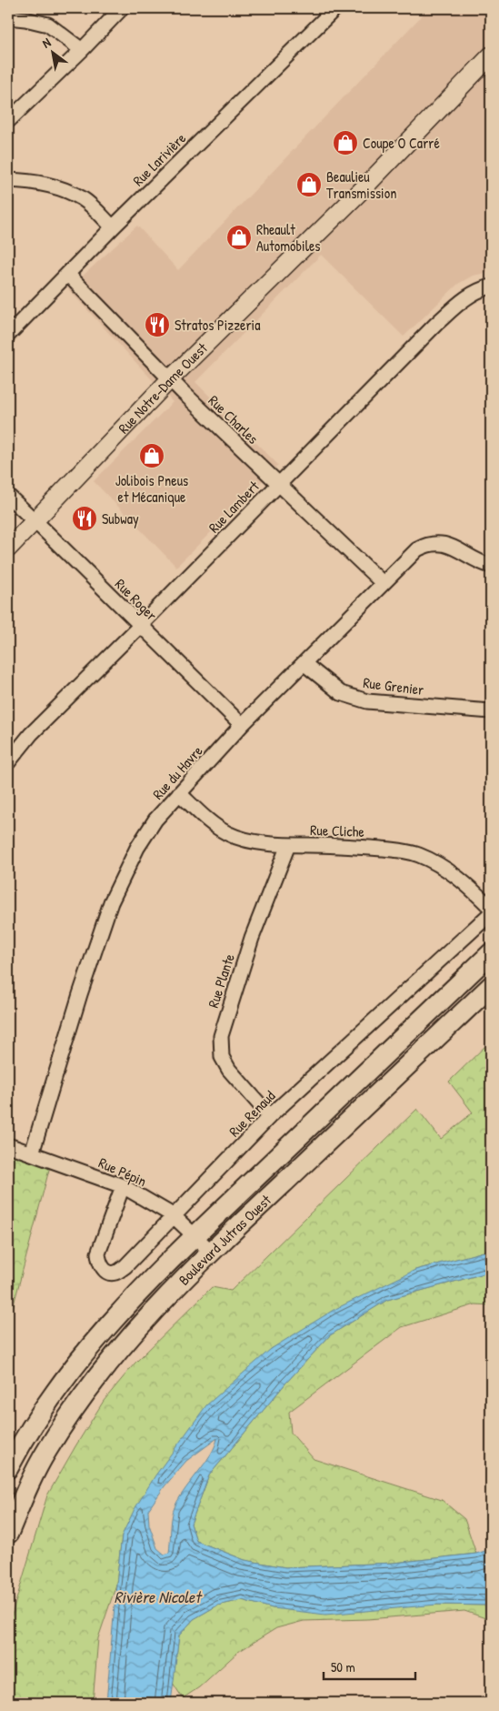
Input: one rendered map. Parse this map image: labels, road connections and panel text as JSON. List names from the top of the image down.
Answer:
{
  "streets": {
    "main road": ["Boulevard Jutras Ouest"],
    "street": [
      "Rue Larivière",
      "Rue Notre-Dame Ouest",
      "Rue Charles",
      "Rue Lambert",
      "Rue Roger",
      "Rue Grenier",
      "Rue du Havre",
      "Rue Cliche",
      "Rue Plante",
      "Rue Renaud",
      "Rue Pépin"
    ]
  },
  "crossings": [
    ["Rue Larivière", "Rue Charles"],
    ["Rue Notre-Dame Ouest", "Rue Charles"],
    ["Rue Notre-Dame Ouest", "Rue Roger"],
    ["Rue Charles", "Rue Lambert"],
    ["Rue Charles", "Rue du Havre"],
    ["Rue Lambert", "Rue Roger"],
    ["Rue Roger", "Rue du Havre"],
    ["Rue Grenier", "Rue du Havre"],
    ["Rue du Havre", "Rue Cliche"],
    ["Rue du Havre", "Rue Pépin"],
    ["Rue Cliche", "Rue Plante"],
    ["Rue Plante", "Rue Renaud"],
    ["Rue Renaud", "Rue Pépin"],
    ["Rue Pépin", "Boulevard Jutras Ouest"]
  ],
  "water": ["Rivière Nicolet"],
  "places": {
    "shop": [
      "Coupe O Carré",
      "Beaulieu Transmission",
      "Rheault Automobiles",
      "Jolibois Pneus et Mécanique"
    ],
    "restaurant": ["Stratos Pizzeria", "Subway"]
  },
  "scale_bar": "50 m",
  "north": "top left"
}
